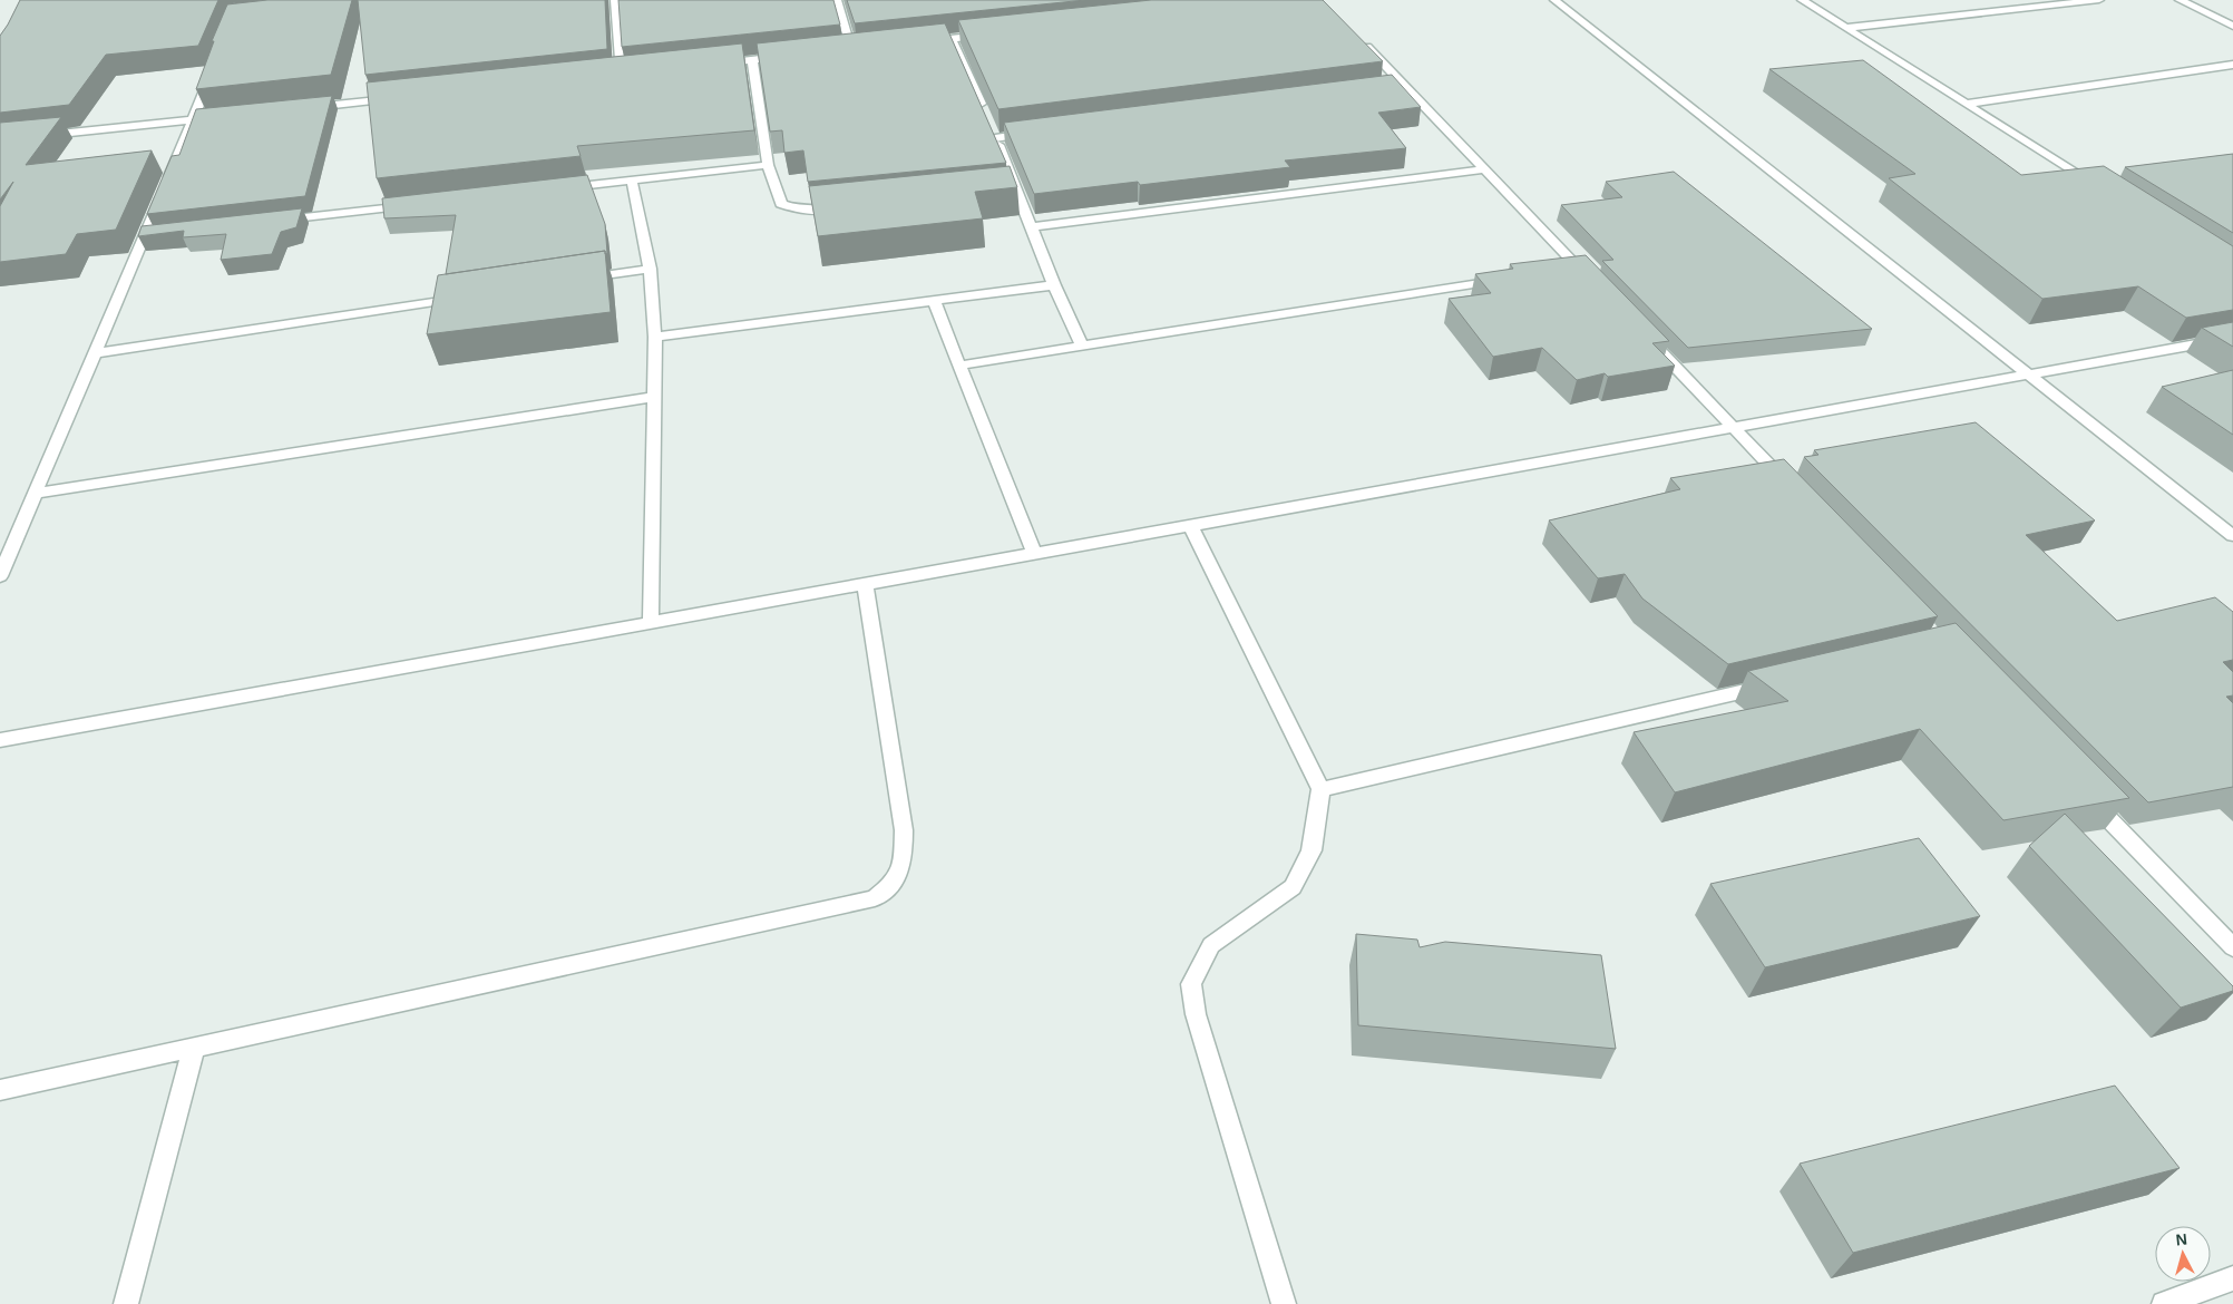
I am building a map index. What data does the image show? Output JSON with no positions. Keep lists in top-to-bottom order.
{
  "north": "top"
}
